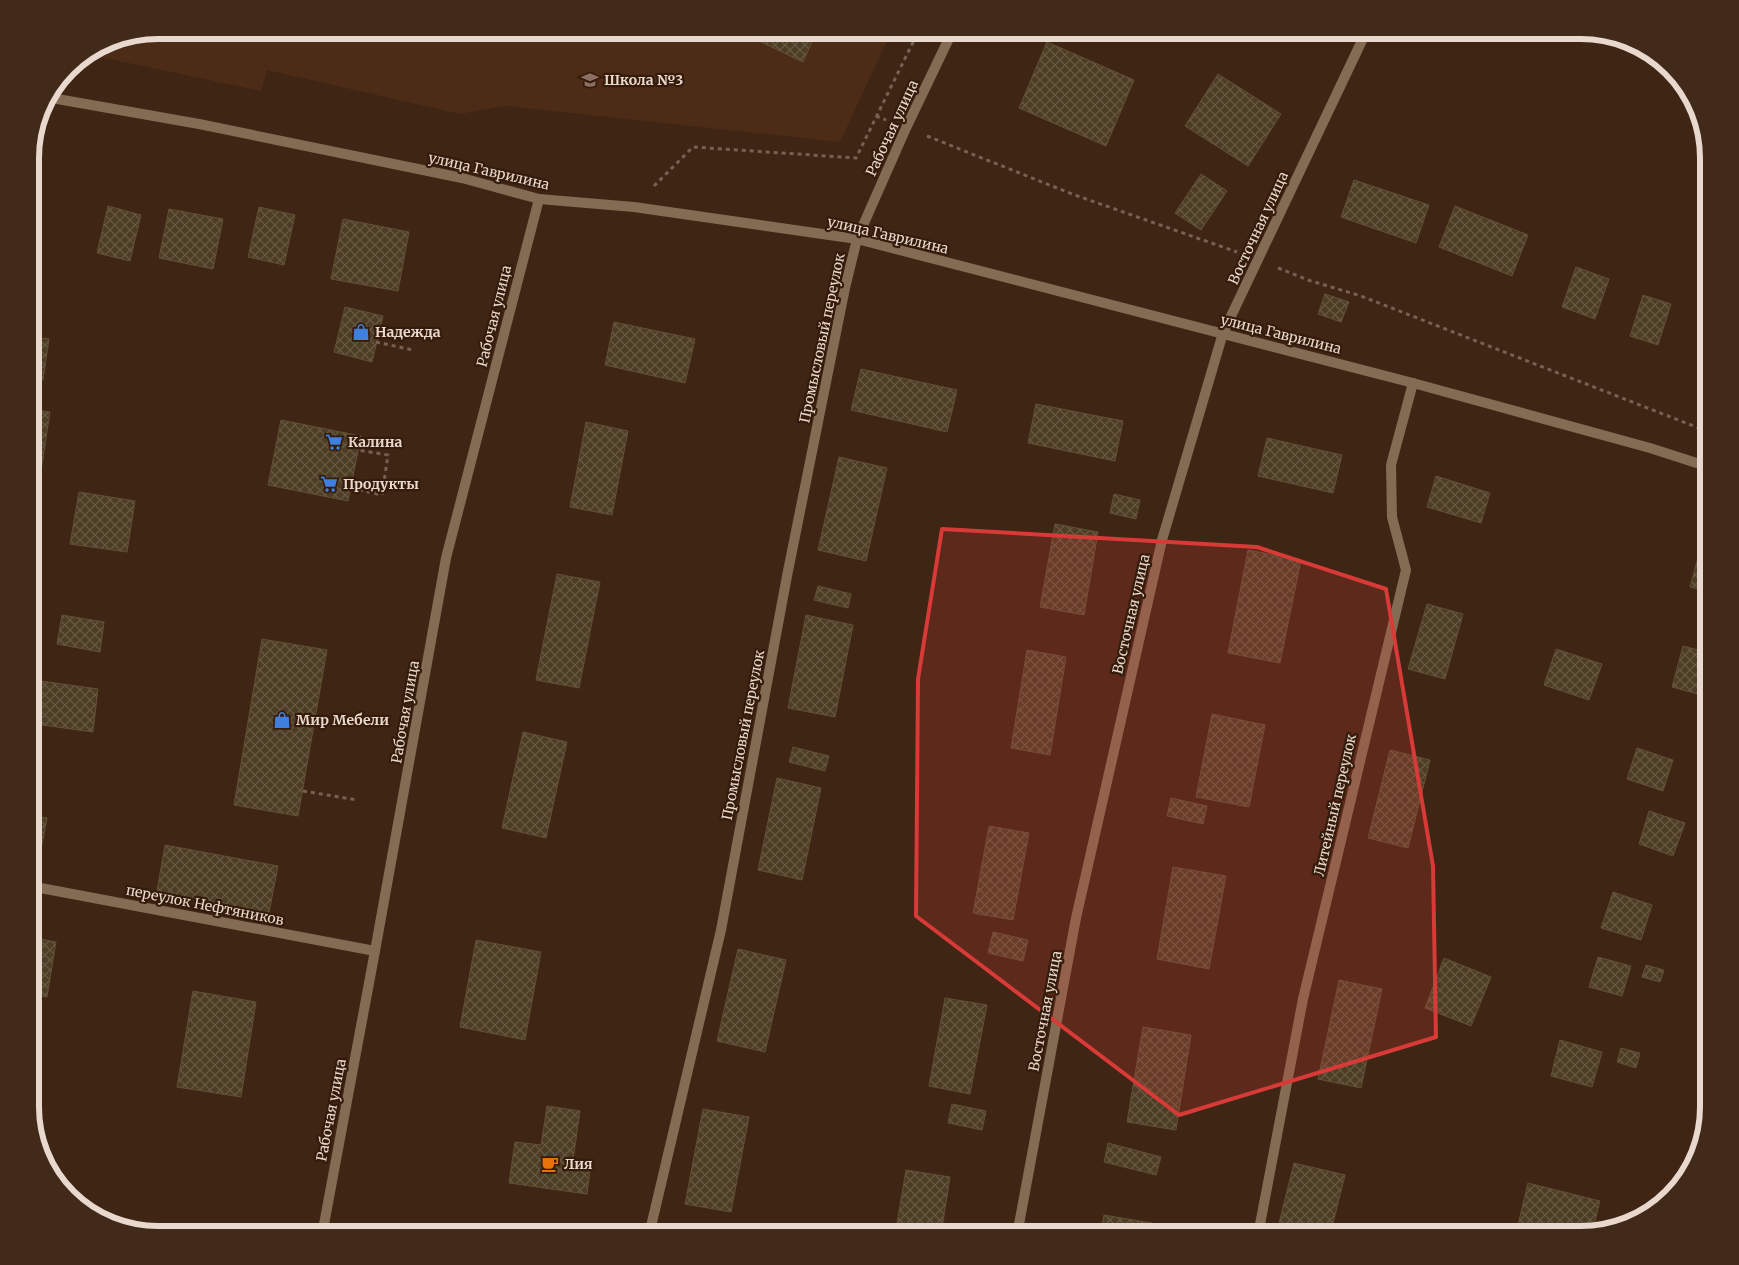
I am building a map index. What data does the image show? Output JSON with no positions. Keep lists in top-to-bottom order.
{
  "streets": {
    "street": [
      "Рабочая улица",
      "улица Гаврилина",
      "Восточная улица",
      "Промысловый переулок",
      "Литейный переулок",
      "переулок Нефтяников"
    ]
  },
  "crossings": [
    ["Рабочая улица", "улица Гаврилина"],
    ["Рабочая улица", "Промысловый переулок"],
    ["Рабочая улица", "переулок Нефтяников"],
    ["улица Гаврилина", "Восточная улица"],
    ["улица Гаврилина", "Промысловый переулок"],
    ["улица Гаврилина", "Литейный переулок"]
  ],
  "places": {
    "school or university": ["Школа №3"],
    "shop": ["Надежда", "Мир Мебели"],
    "supermarket": ["Калина", "Продукты"],
    "cafe": ["Лия"]
  }
}
